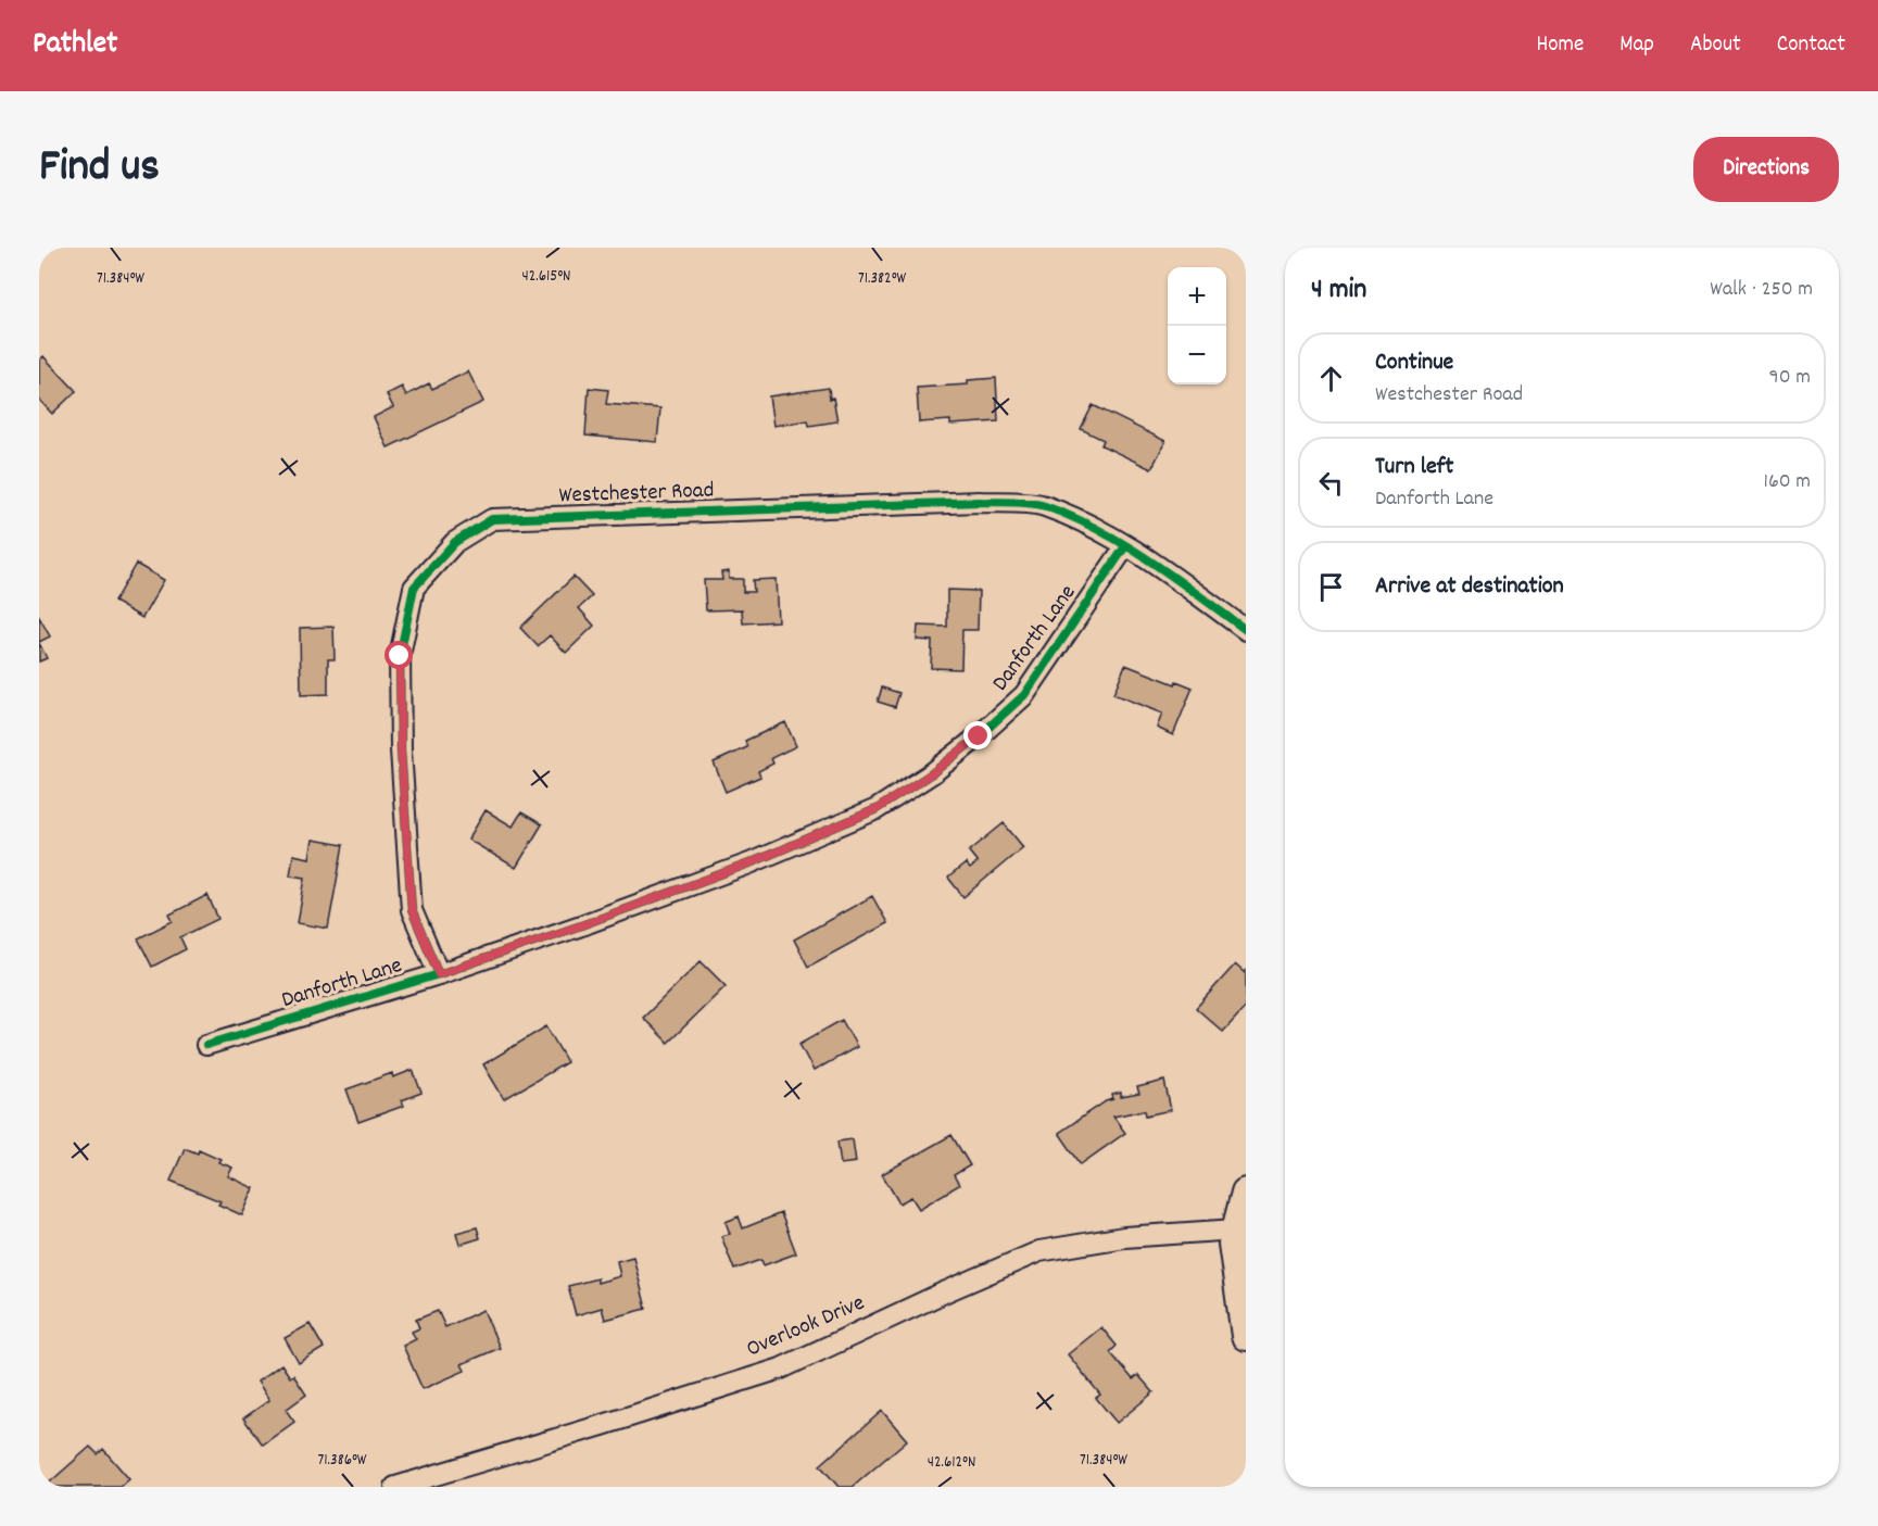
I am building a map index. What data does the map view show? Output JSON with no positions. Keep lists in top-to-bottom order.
{
  "streets": {
    "street": ["Westchester Road", "Danforth Lane", "Overlook Drive"]
  },
  "crossings": [
    ["Westchester Road", "Danforth Lane"]
  ],
  "page": {
    "header": "Pathlet",
    "nav": [
      "Home",
      "Map",
      "About",
      "Contact"
    ],
    "title": "Find us",
    "buttons": "Directions",
    "heading": ["4 min", "Walk · 250 m"],
    "map_buttons": ["+", "−"],
    "list": [
      ["Continue", "Westchester Road", "90 m"],
      ["Turn left", "Danforth Lane", "160 m"],
      "Arrive at destination"
    ]
  },
  "coordinates": [
    "42.615°N",
    "71.384°W",
    "71.382°W",
    "71.386°W",
    "42.612°N"
  ]
}
